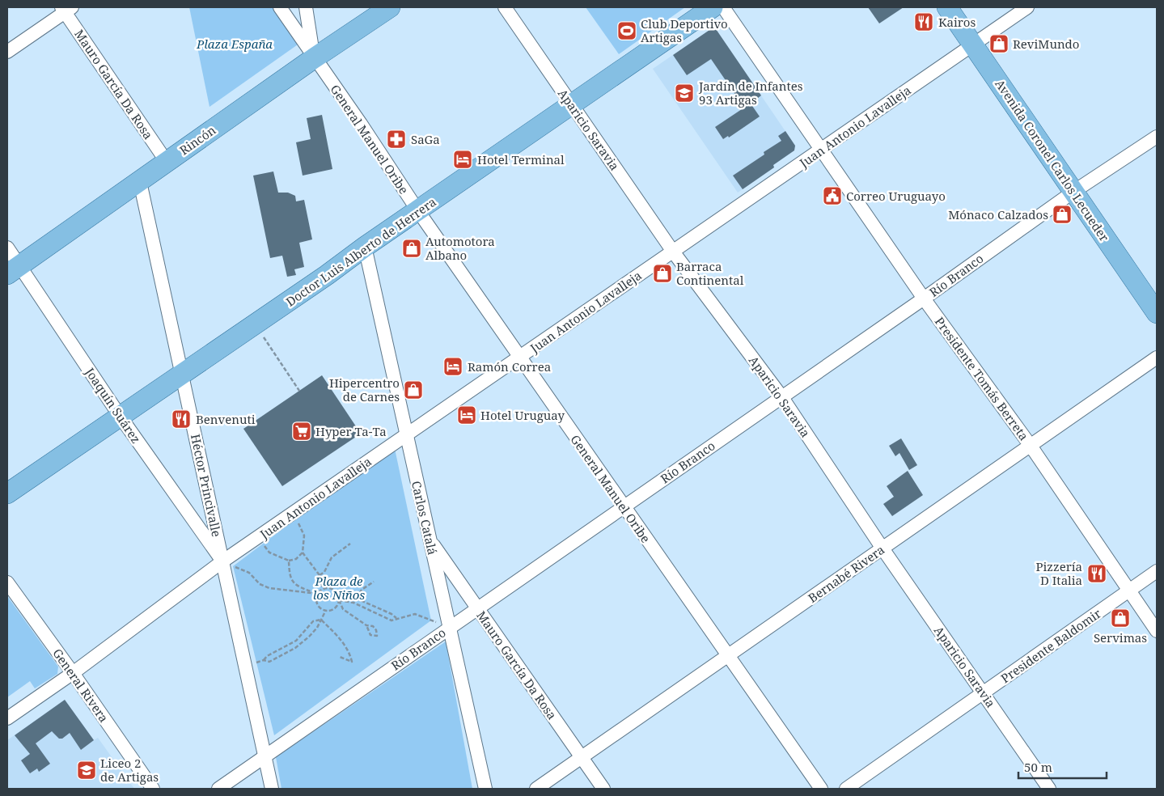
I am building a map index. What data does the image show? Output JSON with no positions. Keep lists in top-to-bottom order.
{
  "streets": {
    "main road": ["Rincón", "Avenida Coronel Carlos Lecueder", "Doctor Luis Alberto de Herrera"],
    "street": [
      "Mauro García Da Rosa",
      "Juan Antonio Lavalleja",
      "Aparicio Saravia",
      "General Manuel Oribe",
      "Río Branco",
      "Presidente Tomás Berreta",
      "Joaquín Suárez",
      "Héctor Princivalle",
      "Carlos Catalá",
      "Bernabé Rivera",
      "Presidente Baldomir",
      "General Rivera"
    ]
  },
  "crossings": [
    ["Mauro García Da Rosa", "Rincón"],
    ["Mauro García Da Rosa", "Río Branco"],
    ["Mauro García Da Rosa", "Carlos Catalá"],
    ["Mauro García Da Rosa", "Bernabé Rivera"],
    ["Juan Antonio Lavalleja", "Aparicio Saravia"],
    ["Juan Antonio Lavalleja", "General Manuel Oribe"],
    ["Juan Antonio Lavalleja", "Avenida Coronel Carlos Lecueder"],
    ["Juan Antonio Lavalleja", "Presidente Tomás Berreta"],
    ["Juan Antonio Lavalleja", "Joaquín Suárez"],
    ["Juan Antonio Lavalleja", "Héctor Princivalle"],
    ["Juan Antonio Lavalleja", "Carlos Catalá"],
    ["Juan Antonio Lavalleja", "General Rivera"],
    ["Aparicio Saravia", "Doctor Luis Alberto de Herrera"],
    ["Aparicio Saravia", "Río Branco"],
    ["Aparicio Saravia", "Bernabé Rivera"],
    ["Aparicio Saravia", "Presidente Baldomir"],
    ["General Manuel Oribe", "Rincón"],
    ["General Manuel Oribe", "Doctor Luis Alberto de Herrera"],
    ["General Manuel Oribe", "Río Branco"],
    ["General Manuel Oribe", "Bernabé Rivera"],
    ["Rincón", "Joaquín Suárez"],
    ["Rincón", "Héctor Princivalle"],
    ["Avenida Coronel Carlos Lecueder", "Río Branco"],
    ["Doctor Luis Alberto de Herrera", "Joaquín Suárez"],
    ["Doctor Luis Alberto de Herrera", "Héctor Princivalle"],
    ["Doctor Luis Alberto de Herrera", "Carlos Catalá"],
    ["Río Branco", "Presidente Tomás Berreta"],
    ["Río Branco", "Héctor Princivalle"],
    ["Río Branco", "Carlos Catalá"],
    ["Presidente Tomás Berreta", "Bernabé Rivera"],
    ["Presidente Tomás Berreta", "Presidente Baldomir"],
    ["Joaquín Suárez", "Héctor Princivalle"]
  ],
  "parks": ["Plaza España", "Plaza de los Niños"],
  "places": {
    "restaurant": ["Kairos", "Benvenuti", "Pizzería D Italia"],
    "sports": ["Club Deportivo Artigas"],
    "shop": [
      "ReviMundo",
      "Mónaco Calzados",
      "Automotora Albano",
      "Barraca Continental",
      "Hipercentro de Carnes",
      "Servimas"
    ],
    "school or university": ["Jardín de Infantes 93 Artigas", "Liceo 2 de Artigas"],
    "pharmacy": ["SaGa"],
    "hotel": ["Hotel Terminal", "Ramón Correa", "Hotel Uruguay"],
    "public building": ["Correo Uruguayo"],
    "supermarket": ["Hyper Ta-Ta"]
  },
  "scale_bar": "50 m"
}
